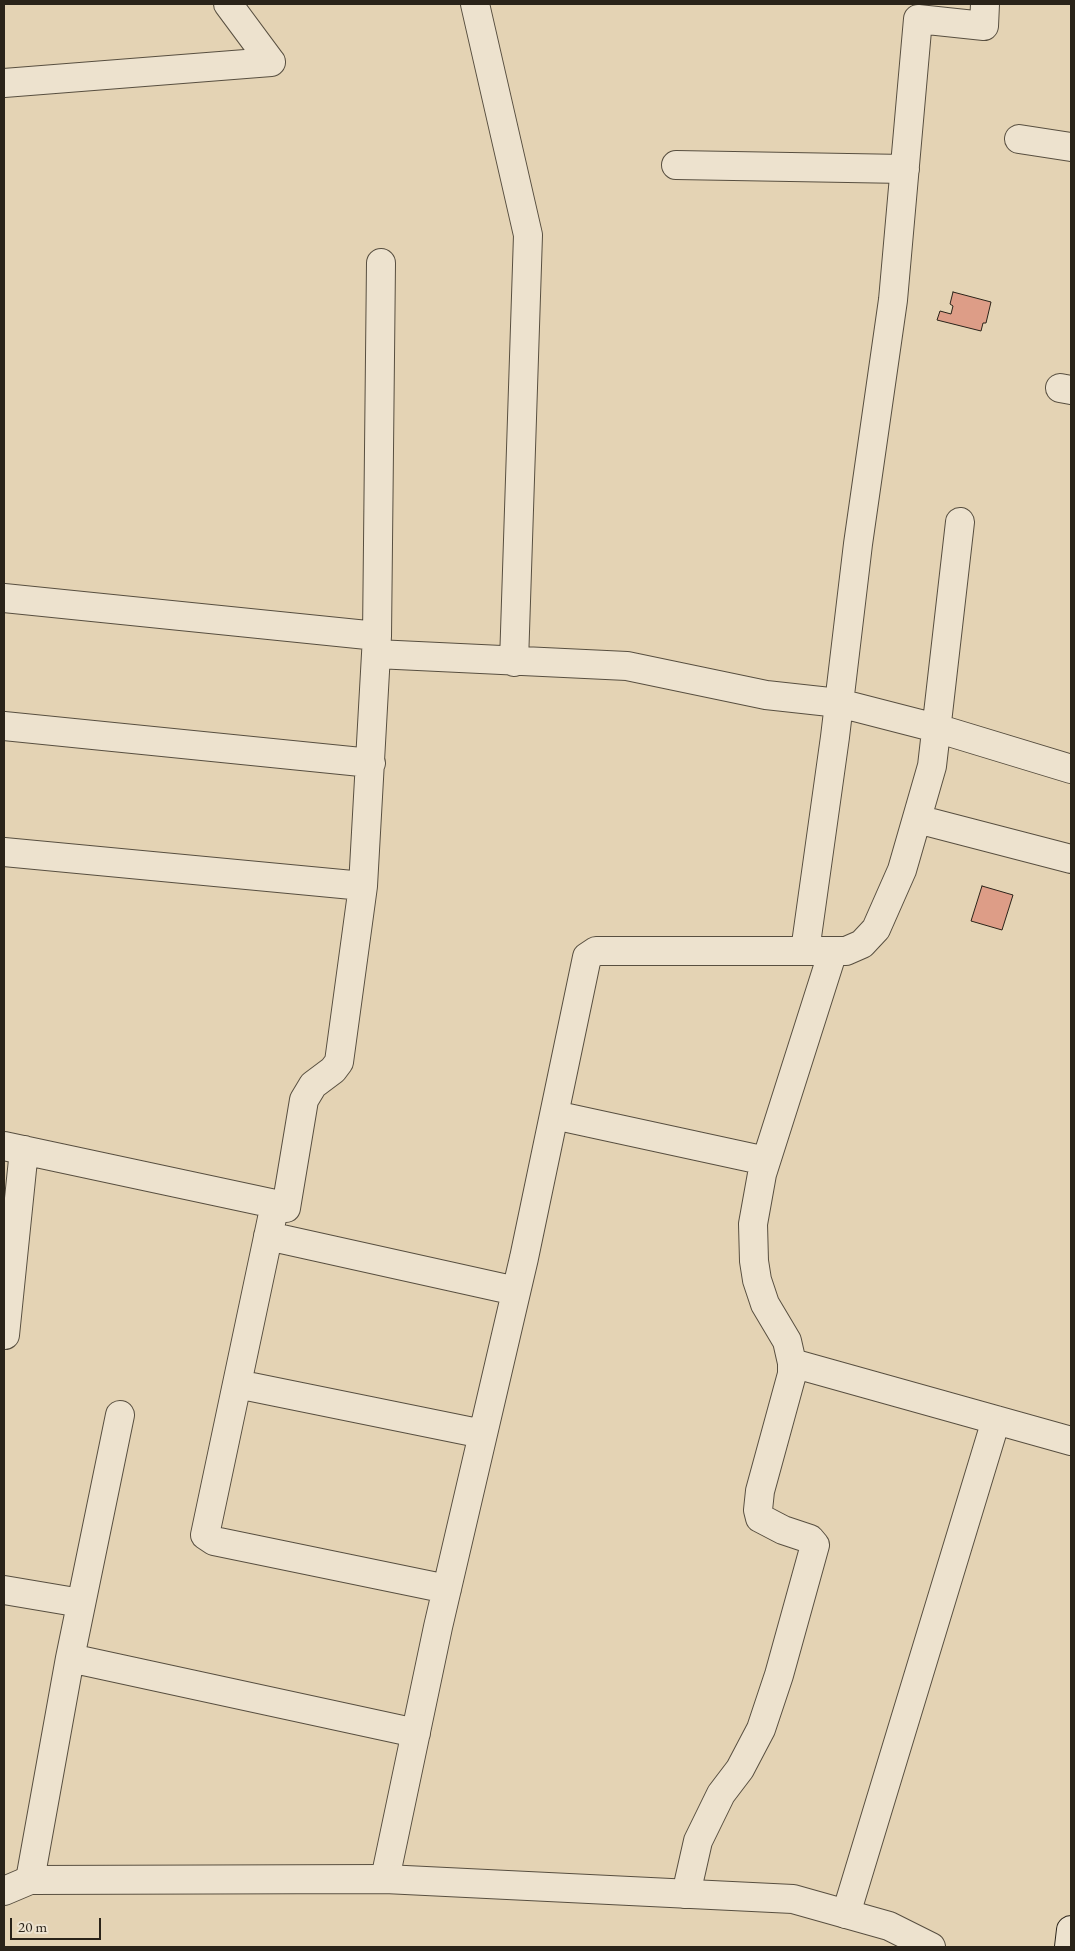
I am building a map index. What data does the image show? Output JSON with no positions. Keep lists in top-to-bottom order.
{
  "scale_bar": "20 m"
}
